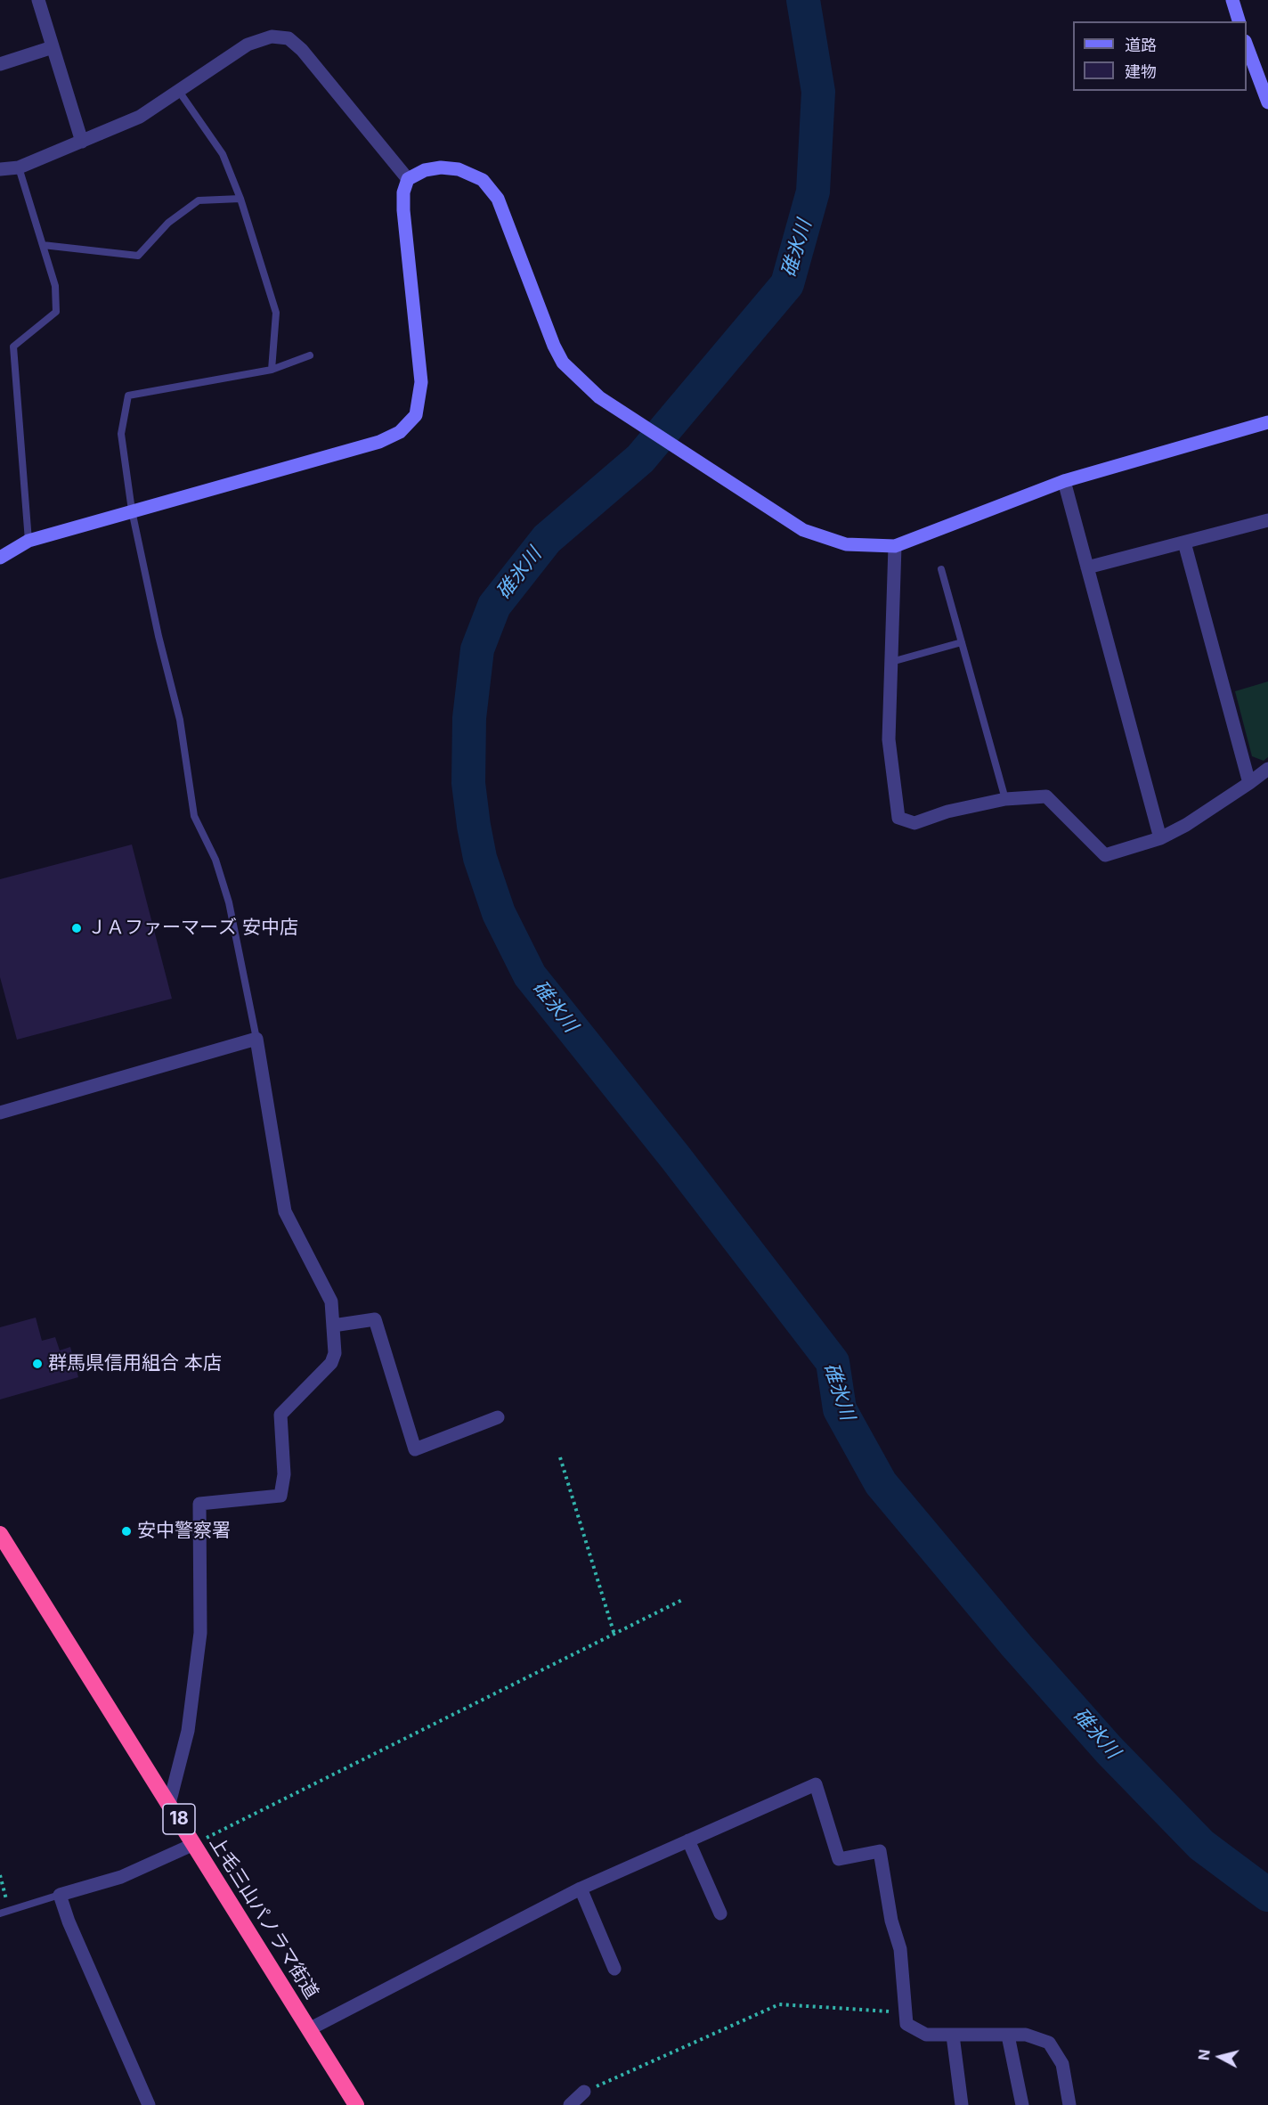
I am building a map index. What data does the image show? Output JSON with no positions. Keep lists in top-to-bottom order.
{
  "streets": {
    "highway": ["18", "上毛三山パノラマ街道"]
  },
  "water": ["碓氷川"],
  "places": ["ＪＡファーマーズ 安中店", "群馬県信用組合 本店", "安中警察署"],
  "legend": ["道路", "建物"],
  "north": "left"
}
